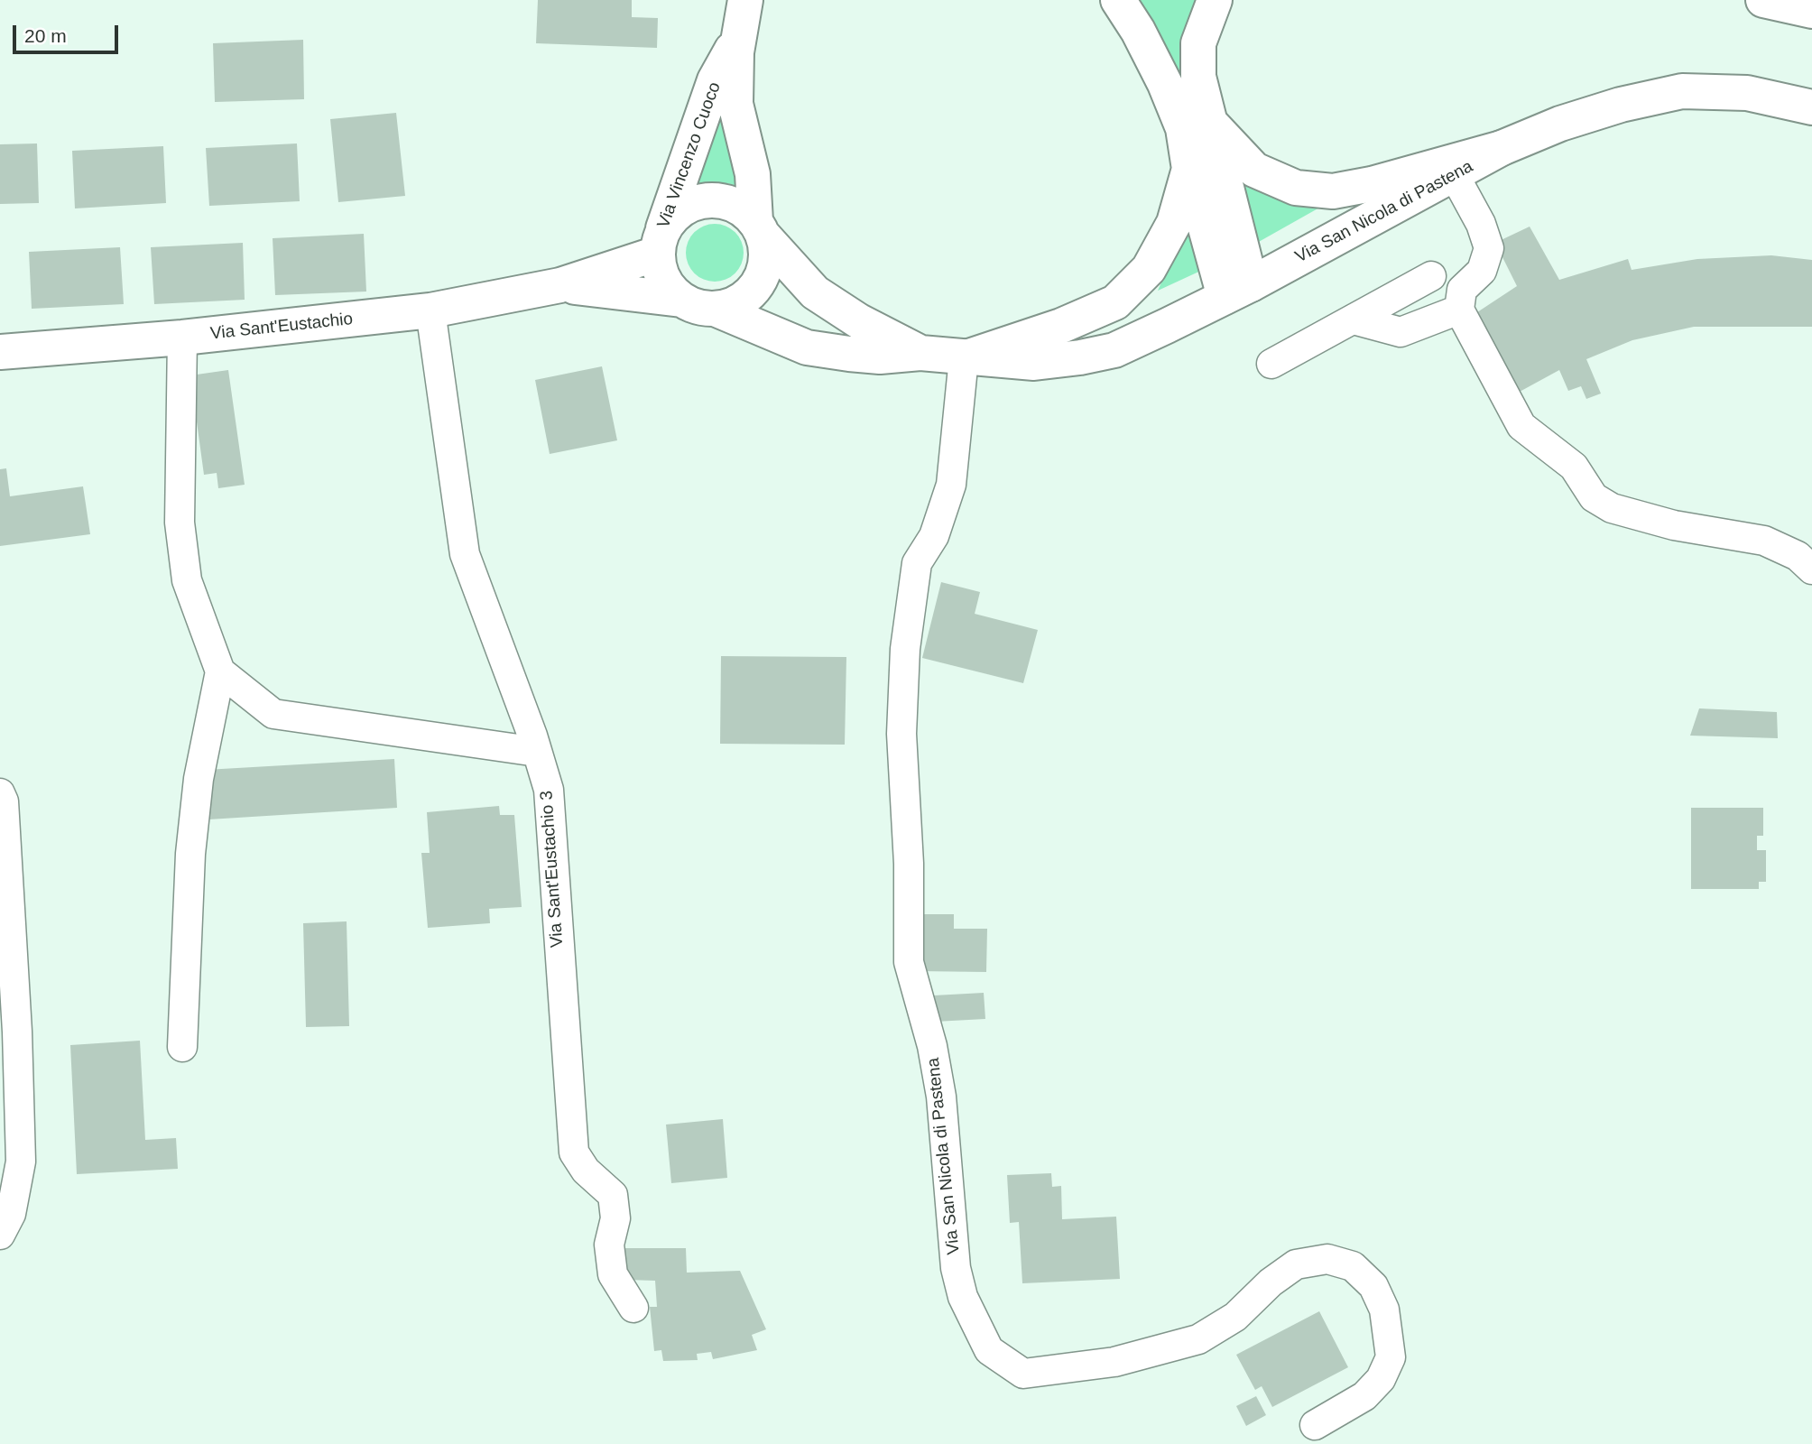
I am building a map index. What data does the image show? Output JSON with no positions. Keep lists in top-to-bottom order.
{
  "streets": {
    "main road": ["Via Vincenzo Cuoco", "Via San Nicola di Pastena", "Via Sant'Eustachio"],
    "street": ["Via Sant'Eustachio 3"]
  },
  "crossings": [
    ["Via Vincenzo Cuoco", "Via San Nicola di Pastena"],
    ["Via Vincenzo Cuoco", "Via Sant'Eustachio"],
    ["Via San Nicola di Pastena", "Via Sant'Eustachio"],
    ["Via Sant'Eustachio", "Via Sant'Eustachio 3"]
  ],
  "scale_bar": "20 m"
}
